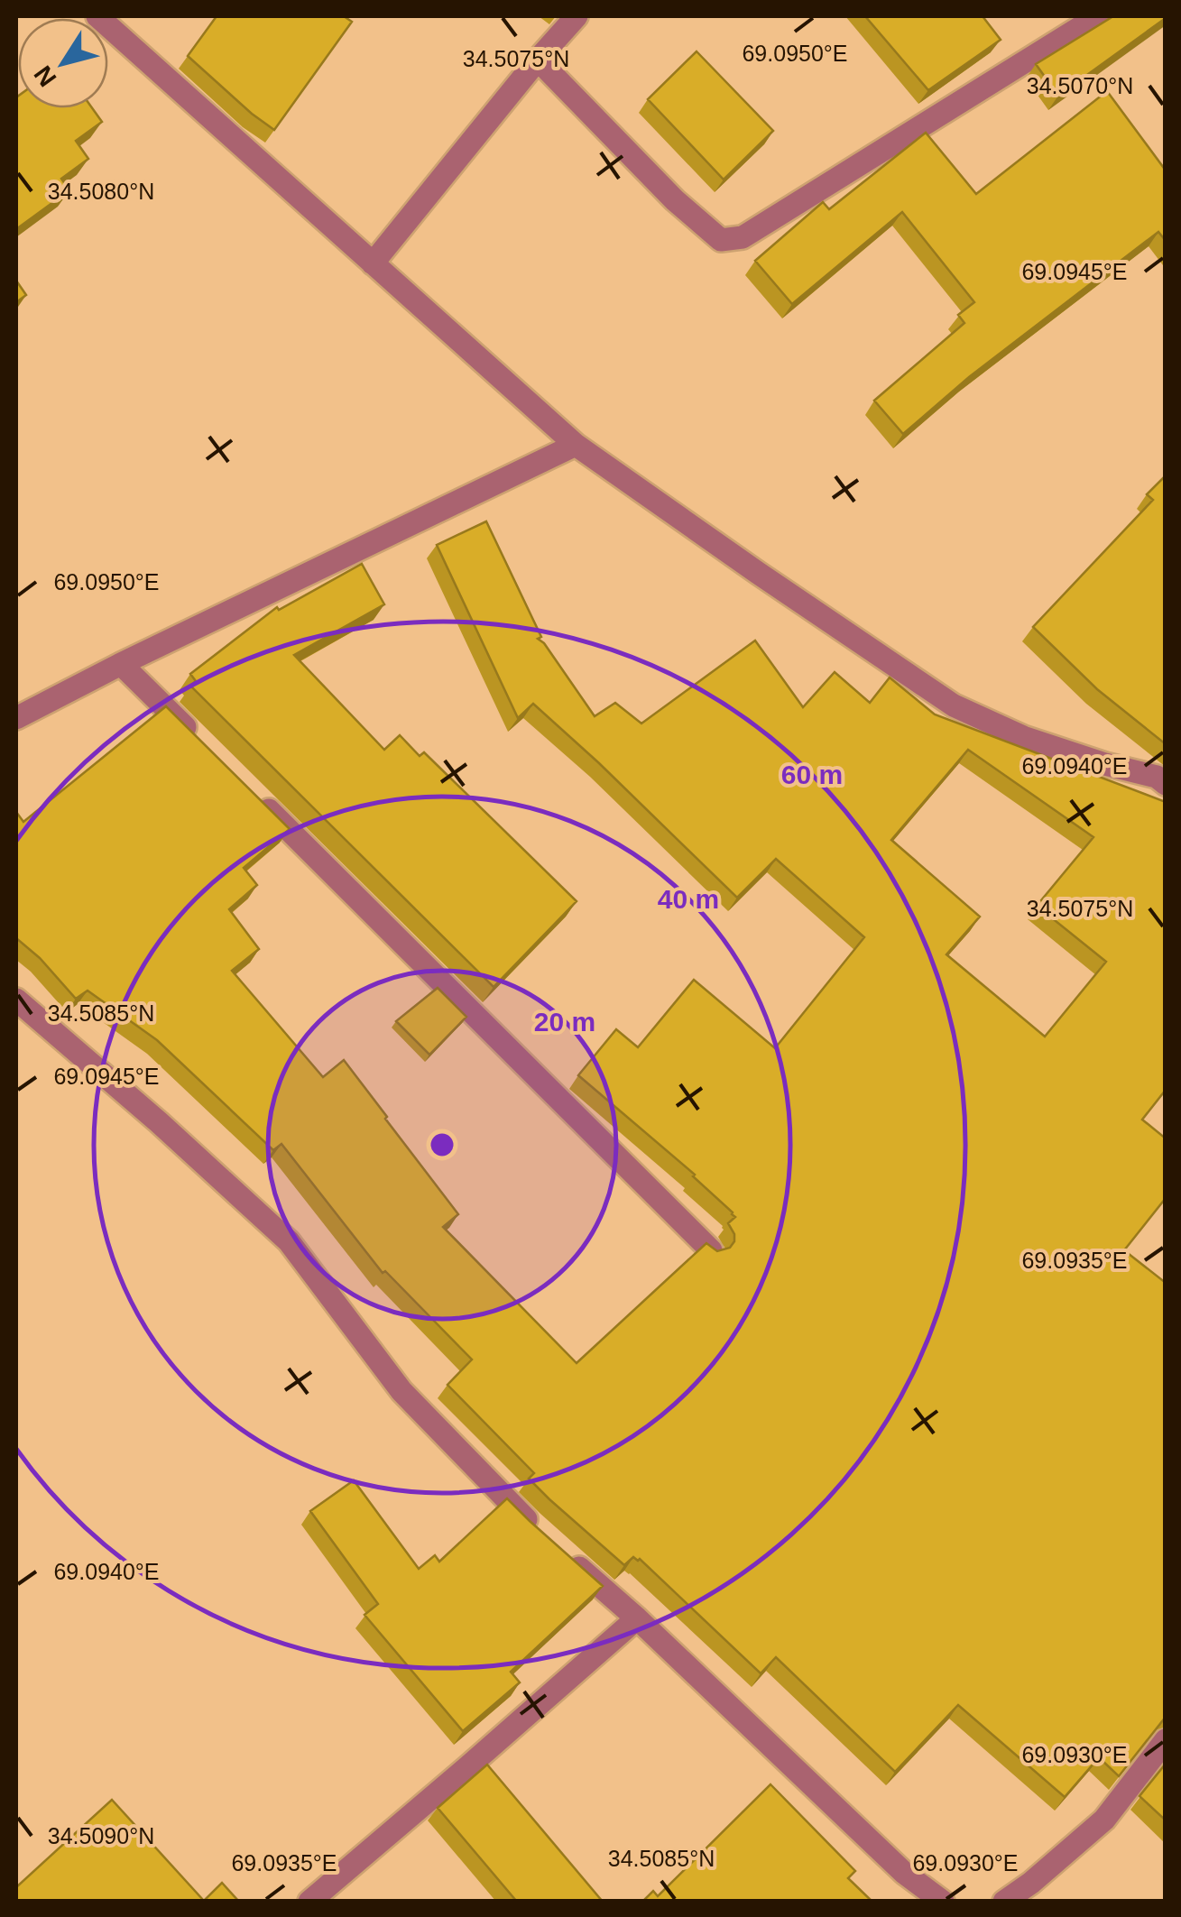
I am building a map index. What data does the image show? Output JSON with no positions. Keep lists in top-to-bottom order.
{
  "north": "bottom left",
  "coordinates": [
    "69.0950°E",
    "34.5075°N",
    "34.5070°N",
    "34.5080°N",
    "69.0945°E",
    "69.0940°E",
    "34.5085°N",
    "69.0935°E",
    "69.0930°E",
    "34.5090°N"
  ],
  "rings": ["60 m", "40 m", "20 m"]
}
